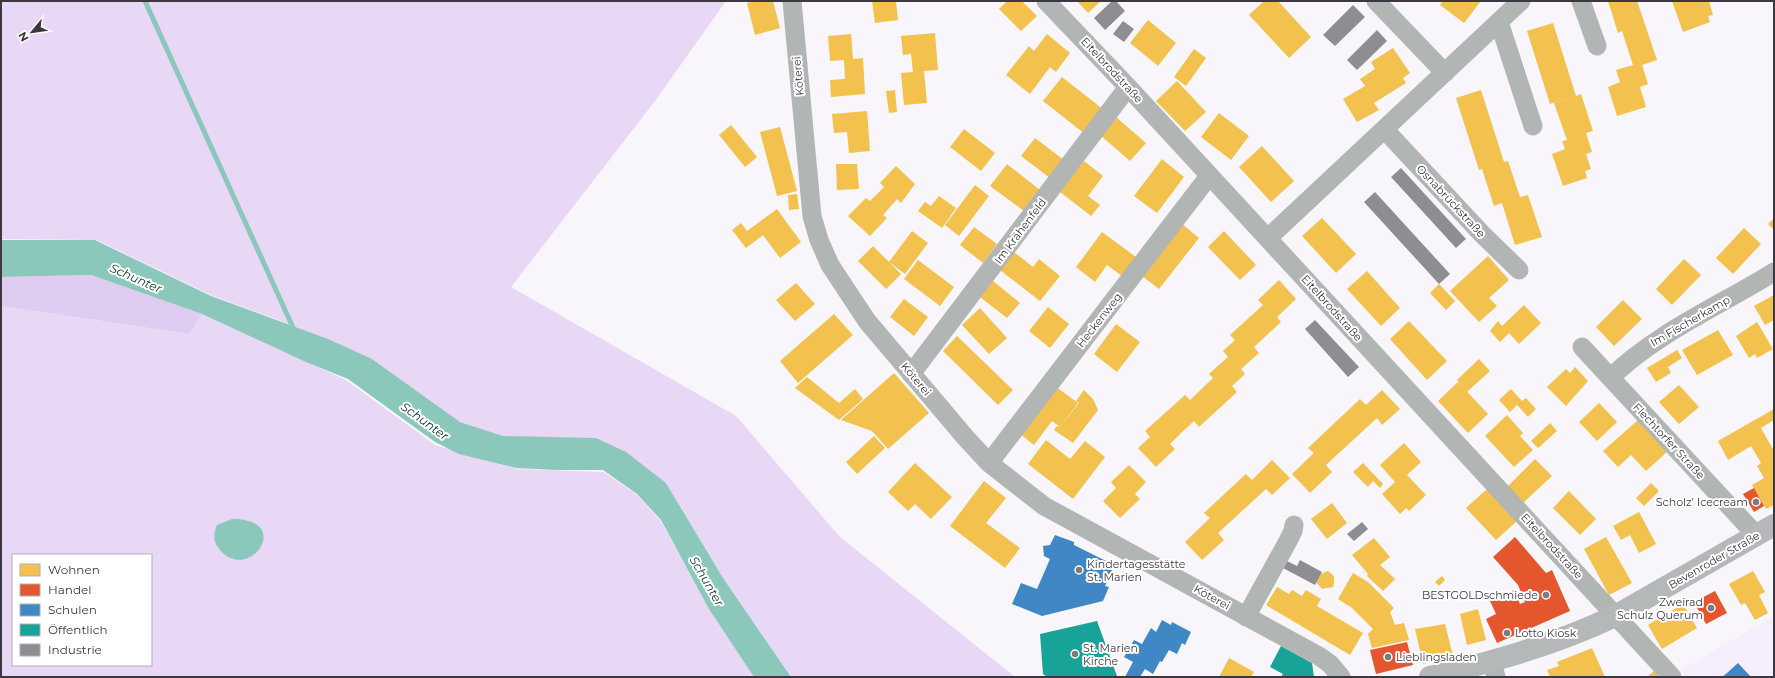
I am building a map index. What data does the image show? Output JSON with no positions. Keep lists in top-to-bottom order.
{
  "streets": {
    "main road": ["Bevenroder Straße"],
    "street": [
      "Eitelbrodstraße",
      "Köterei",
      "Osnabrückstraße",
      "Im Krähenfeld",
      "Heckenweg",
      "Im Fischerkamp",
      "Flechtorfer Straße"
    ]
  },
  "crossings": [
    ["Eitelbrodstraße", "Im Krähenfeld"],
    ["Eitelbrodstraße", "Heckenweg"],
    ["Eitelbrodstraße", "Bevenroder Straße"],
    ["Köterei", "Im Krähenfeld"],
    ["Köterei", "Heckenweg"],
    ["Im Fischerkamp", "Flechtorfer Straße"],
    ["Flechtorfer Straße", "Bevenroder Straße"]
  ],
  "water": ["Schunter"],
  "places": [
    "Scholz’ Icecream",
    "Kindertagesstätte St. Marien",
    "BESTGOLDschmiede",
    "Zweirad Schulz Querum",
    "Lotto Kiosk",
    "St. Marien Kirche",
    "Lieblingsladen"
  ],
  "legend": [
    "Wohnen",
    "Handel",
    "Schulen",
    "Öffentlich",
    "Industrie"
  ],
  "north": "bottom left"
}
